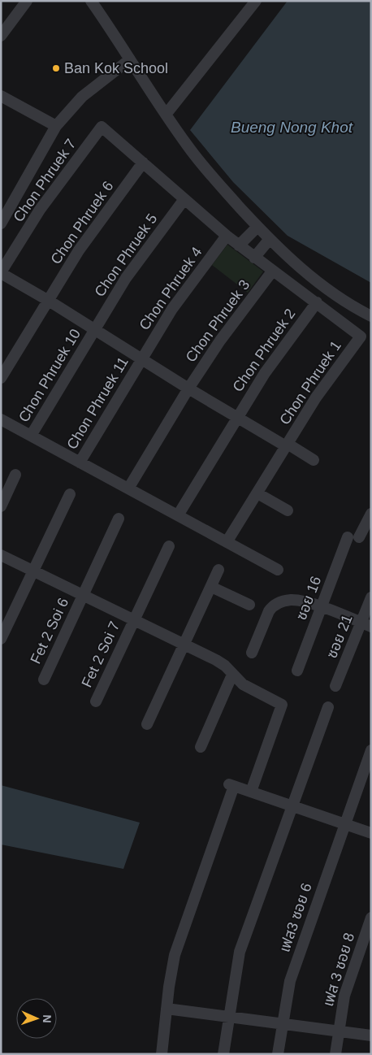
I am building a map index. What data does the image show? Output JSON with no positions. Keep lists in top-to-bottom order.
{
  "streets": {
    "street": [
      "Chon Phruek 7",
      "Chon Phruek 6",
      "Chon Phruek 5",
      "Chon Phruek 4",
      "Chon Phruek 3",
      "Chon Phruek 2",
      "Chon Phruek 10",
      "Chon Phruek 1",
      "Chon Phruek 11",
      "ซอย 16",
      "Fet 2 Soi 6",
      "ซอย 21",
      "Fet 2 Soi 7",
      "เฟส3 ซอย 6",
      "เฟส 3 ซอย 8"
    ]
  },
  "crossings": [
    ["Chon Phruek 7", "Chon Phruek 6"],
    ["Chon Phruek 5", "Chon Phruek 10"],
    ["Chon Phruek 4", "Chon Phruek 11"],
    ["Chon Phruek 2", "Chon Phruek 1"]
  ],
  "water": ["Bueng Nong Khot"],
  "places": ["Ban Kok School"],
  "north": "right"
}
